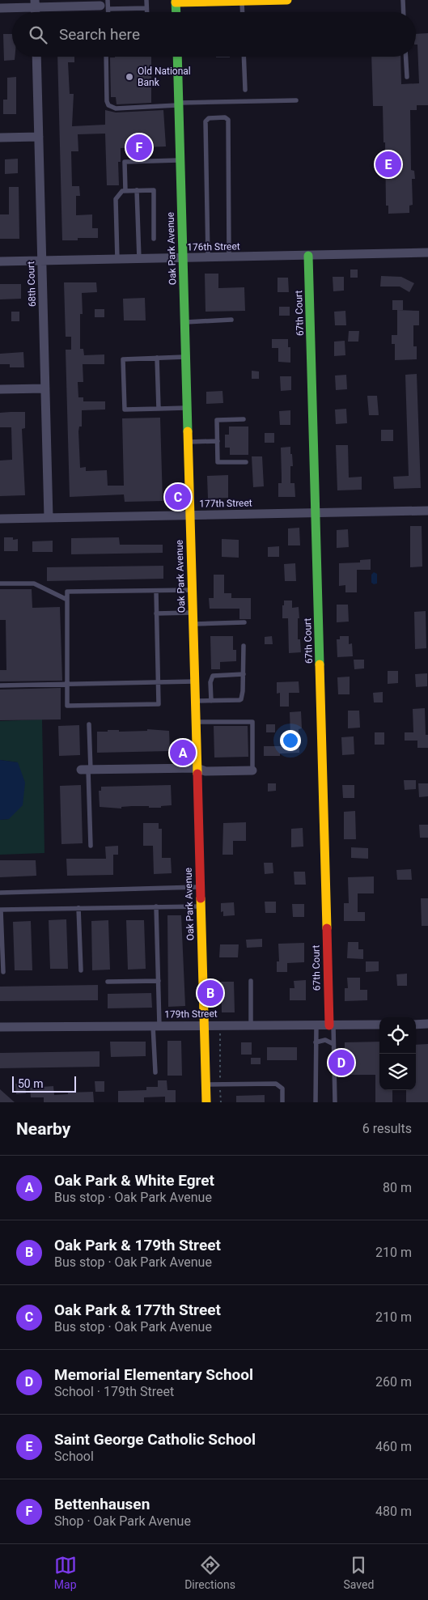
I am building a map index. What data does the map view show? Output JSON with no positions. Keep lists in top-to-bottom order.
{
  "streets": {
    "street": [
      "176th Street",
      "Oak Park Avenue",
      "68th Court",
      "67th Court",
      "177th Street",
      "179th Street"
    ]
  },
  "crossings": [
    ["176th Street", "Oak Park Avenue"],
    ["176th Street", "68th Court"],
    ["176th Street", "67th Court"],
    ["Oak Park Avenue", "177th Street"],
    ["Oak Park Avenue", "179th Street"],
    ["68th Court", "177th Street"],
    ["67th Court", "177th Street"],
    ["67th Court", "179th Street"]
  ],
  "places": ["Old National Bank"],
  "scale_bar": "50 m",
  "page": {
    "search": "Search here",
    "pins": [
      "F",
      "E",
      "C",
      "A",
      "B",
      "D"
    ],
    "scale": "50 m",
    "heading": ["Nearby", "6 results"],
    "list": [
      {
        "mark": "A",
        "name": "Oak Park & White Egret",
        "note": "Bus stop · Oak Park Avenue",
        "value": "80 m"
      },
      {
        "mark": "B",
        "name": "Oak Park & 179th Street",
        "note": "Bus stop · Oak Park Avenue",
        "value": "210 m"
      },
      {
        "mark": "C",
        "name": "Oak Park & 177th Street",
        "note": "Bus stop · Oak Park Avenue",
        "value": "210 m"
      },
      {
        "mark": "D",
        "name": "Memorial Elementary School",
        "note": "School · 179th Street",
        "value": "260 m"
      },
      {
        "mark": "E",
        "name": "Saint George Catholic School",
        "note": "School",
        "value": "460 m"
      },
      {
        "mark": "F",
        "name": "Bettenhausen",
        "note": "Shop · Oak Park Avenue",
        "value": "480 m"
      }
    ],
    "nav": ["Map", "Directions", "Saved"]
  }
}
